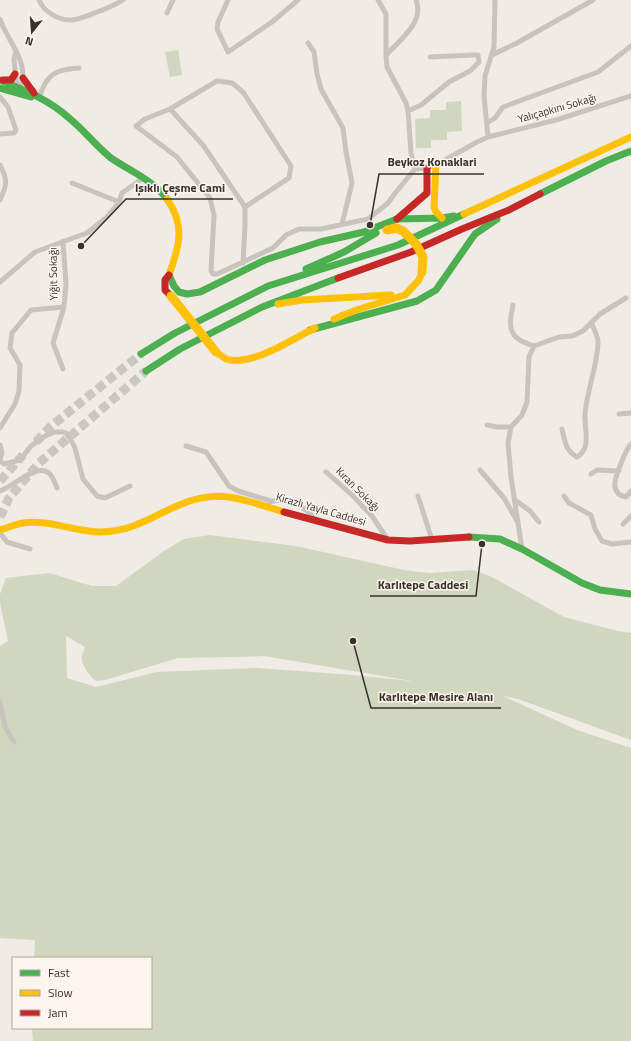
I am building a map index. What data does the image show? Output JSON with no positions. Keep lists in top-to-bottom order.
{
  "streets": {
    "main road": ["Kirazlı Yayla Caddesi"],
    "street": ["Yalıçapkını Sokağı", "Yiğit Sokağı", "Kıran Sokağı"]
  },
  "crossings": [
    ["Kıran Sokağı", "Kirazlı Yayla Caddesi"]
  ],
  "places": [
    "Beykoz Konaklari",
    "Işıklı Çeşme Cami",
    "Karlıtepe Caddesi",
    "Karlıtepe Mesire Alanı"
  ],
  "legend": ["Fast", "Slow", "Jam"],
  "north": "bottom"
}
